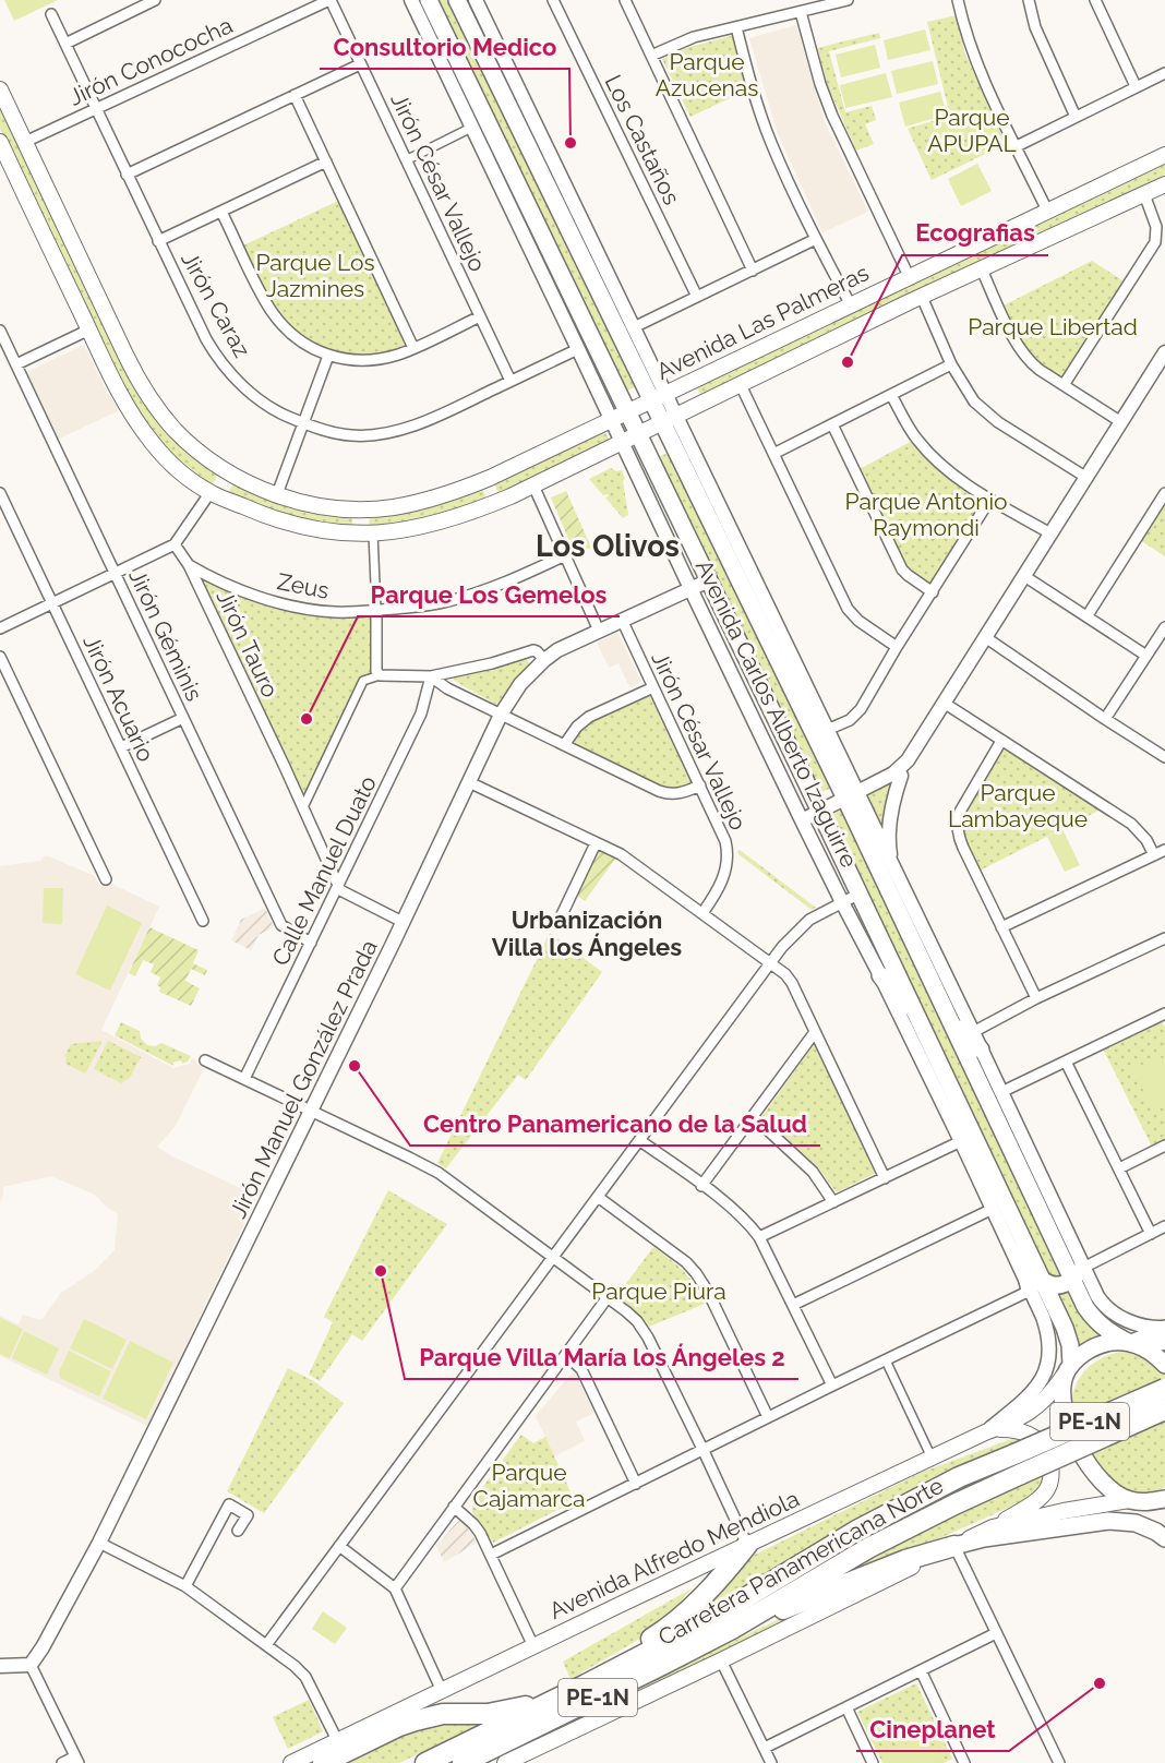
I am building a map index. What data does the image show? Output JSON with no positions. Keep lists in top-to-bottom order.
{
  "streets": {
    "highway": ["PE-1N", "Carretera Panamericana Norte"],
    "main road": ["Avenida Las Palmeras", "Avenida Carlos Alberto Izaguirre", "Avenida Alfredo Mendiola"],
    "street": [
      "Jirón Conococha",
      "Los Castaños",
      "Jirón César Vallejo",
      "Jirón Caraz",
      "Zeus",
      "Jirón Géminis",
      "Jirón Tauro",
      "Jirón Acuario",
      "Calle Manuel Duato",
      "Jirón Manuel González Prada"
    ]
  },
  "crossings": [
    ["Jirón Conococha", "Jirón César Vallejo"],
    ["Jirón Conococha", "Jirón Caraz"],
    ["Jirón Conococha", "Avenida Las Palmeras"],
    ["Jirón César Vallejo", "Jirón Caraz"],
    ["Jirón César Vallejo", "Jirón Manuel González Prada"],
    ["Jirón Caraz", "Avenida Carlos Alberto Izaguirre"],
    ["Avenida Las Palmeras", "Avenida Carlos Alberto Izaguirre"],
    ["Zeus", "Jirón Tauro"],
    ["Jirón Géminis", "Calle Manuel Duato"],
    ["Jirón Tauro", "Calle Manuel Duato"],
    ["Avenida Carlos Alberto Izaguirre", "Jirón Manuel González Prada"]
  ],
  "districts": ["Los Olivos", "Urbanización Villa los Ángeles"],
  "parks": [
    "Parque Azucenas",
    "Parque APUPAL",
    "Parque Los Jazmines",
    "Parque Libertad",
    "Parque Antonio Raymondi",
    "Parque Lambayeque",
    "Parque Piura",
    "Parque Cajamarca"
  ],
  "places": [
    "Consultorio Medico",
    "Ecografias",
    "Parque Los Gemelos",
    "Centro Panamericano de la Salud",
    "Parque Villa María los Ángeles 2",
    "Cineplanet"
  ]
}
